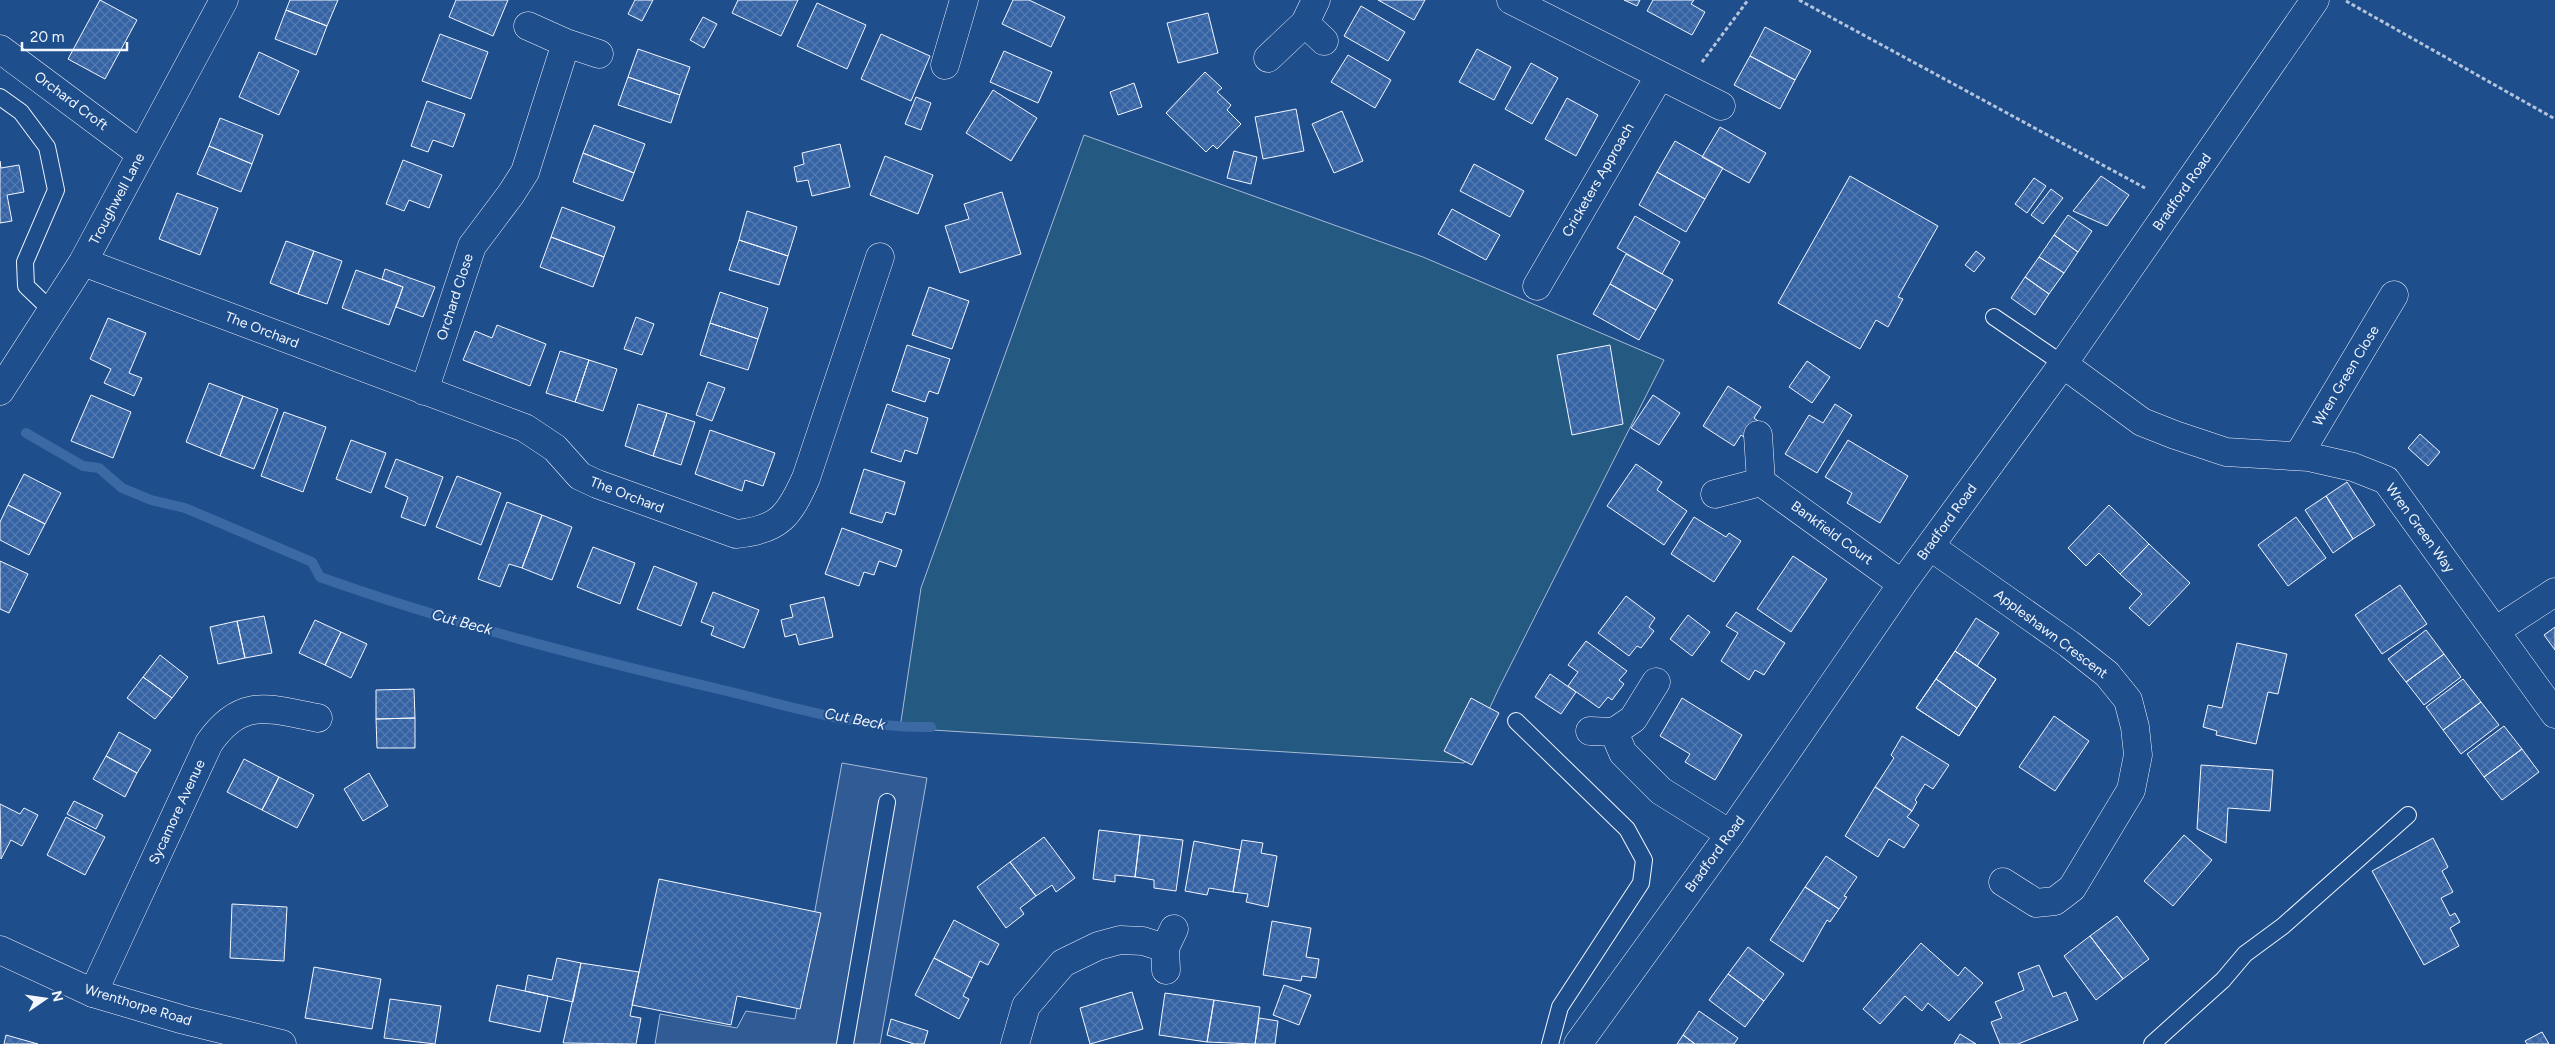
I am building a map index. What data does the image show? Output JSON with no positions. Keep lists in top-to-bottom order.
{
  "streets": {
    "street": [
      "Orchard Croft",
      "Cricketers Approach",
      "Bradford Road",
      "Troughwell Lane",
      "Orchard Close",
      "The Orchard",
      "Wren Green Close",
      "Wren Green Way",
      "Bankfield Court",
      "Appleshawn Crescent",
      "Sycamore Avenue",
      "Wrenthorpe Road"
    ]
  },
  "crossings": [
    ["Orchard Croft", "Troughwell Lane"],
    ["Bradford Road", "Wren Green Way"],
    ["Bradford Road", "Bankfield Court"],
    ["Bradford Road", "Appleshawn Crescent"],
    ["Troughwell Lane", "The Orchard"],
    ["Orchard Close", "The Orchard"],
    ["Wren Green Close", "Wren Green Way"],
    ["Sycamore Avenue", "Wrenthorpe Road"]
  ],
  "water": ["Cut Beck"],
  "scale_bar": "20 m",
  "north": "right"
}
